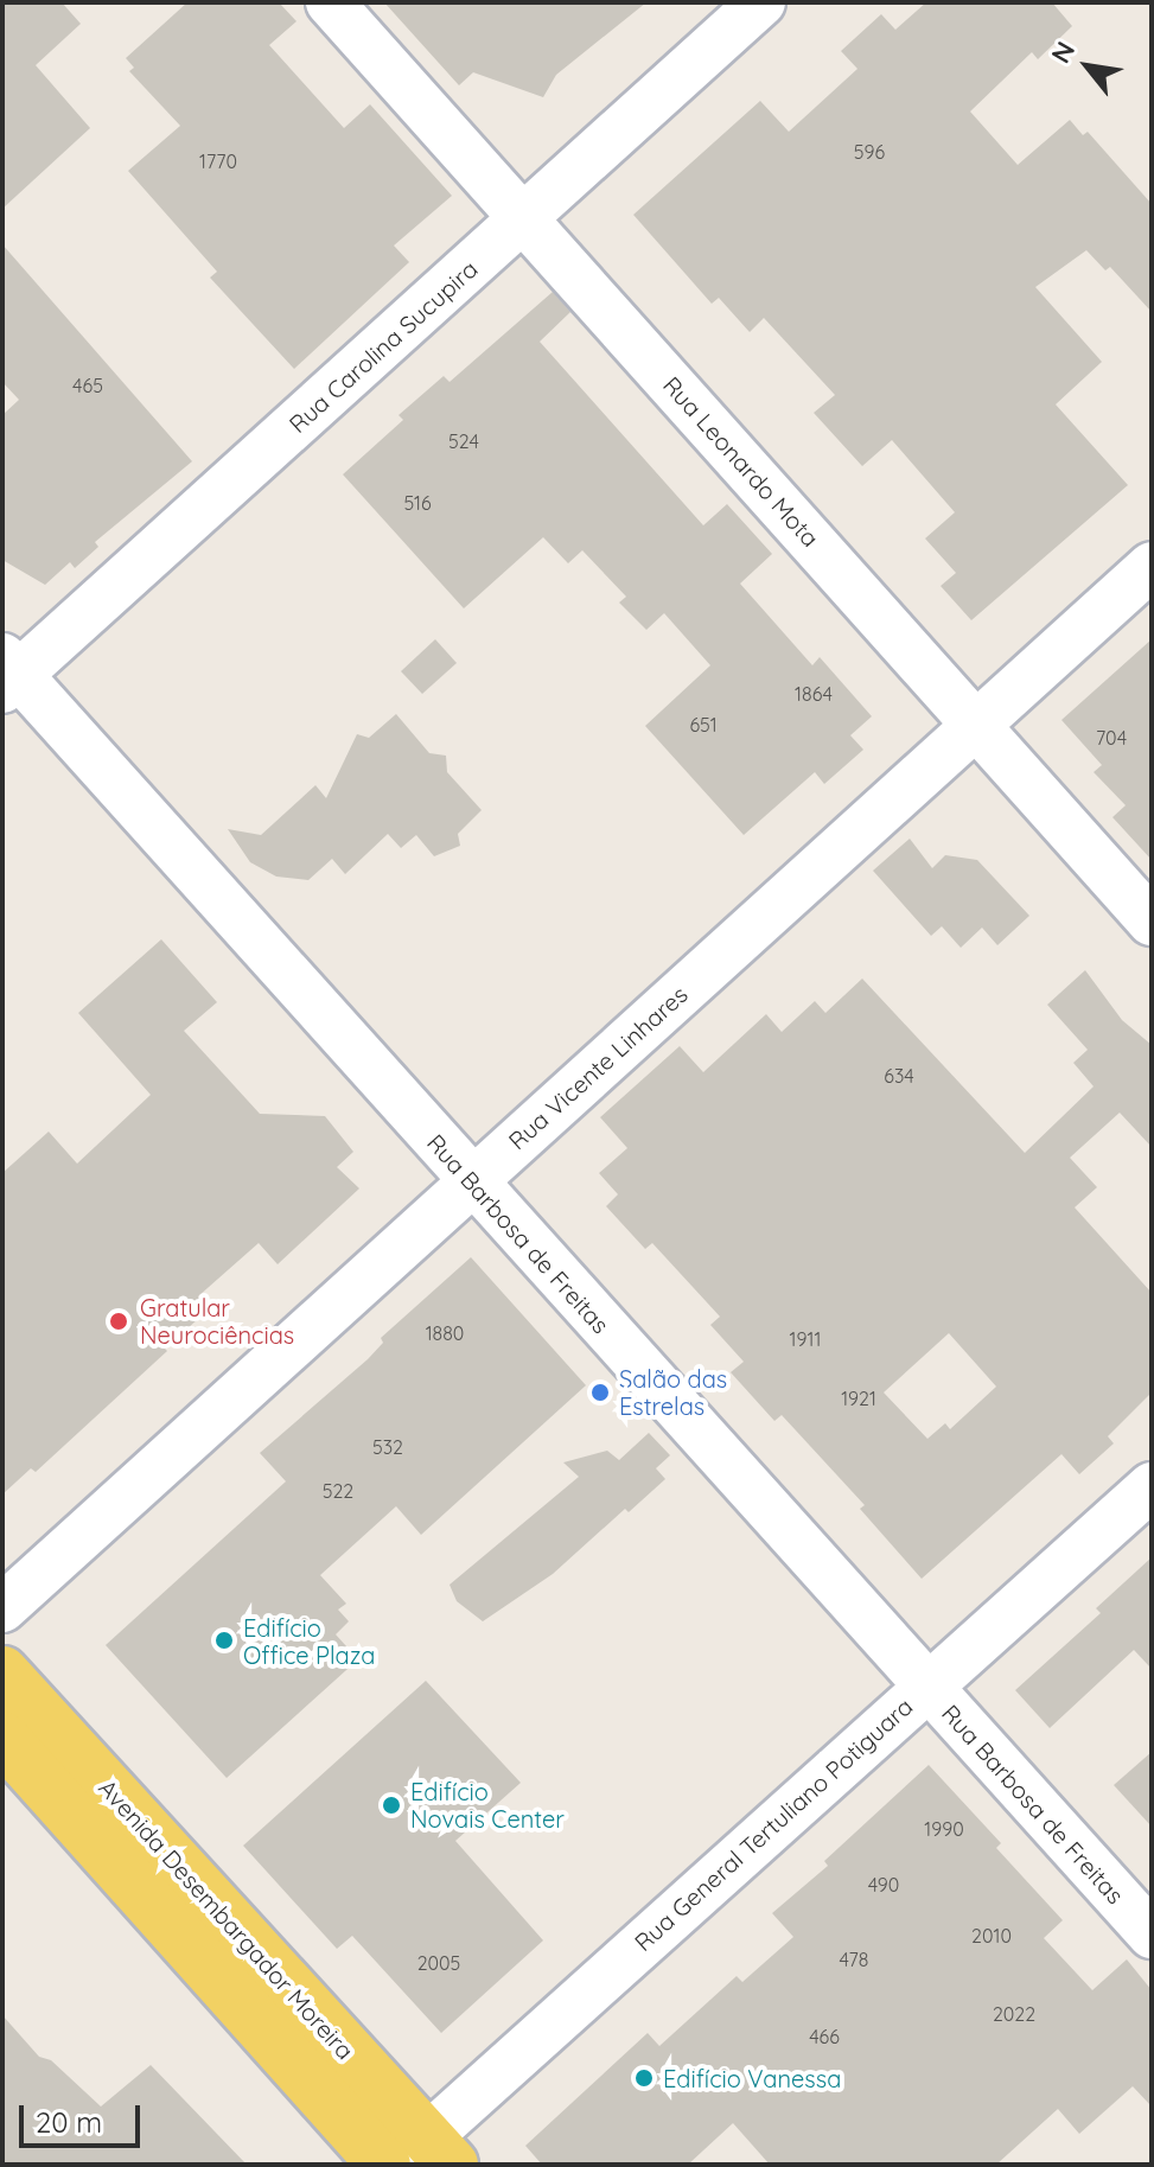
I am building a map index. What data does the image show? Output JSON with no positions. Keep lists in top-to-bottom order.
{
  "streets": {
    "main road": ["Avenida Desembargador Moreira"],
    "street": [
      "Rua Carolina Sucupira",
      "Rua Leonardo Mota",
      "Rua Vicente Linhares",
      "Rua Barbosa de Freitas",
      "Rua General Tertuliano Potiguara"
    ]
  },
  "crossings": [
    ["Rua Carolina Sucupira", "Rua Leonardo Mota"],
    ["Rua Carolina Sucupira", "Rua Barbosa de Freitas"],
    ["Rua Leonardo Mota", "Rua Vicente Linhares"],
    ["Rua Vicente Linhares", "Rua Barbosa de Freitas"],
    ["Rua Barbosa de Freitas", "Rua General Tertuliano Potiguara"],
    ["Rua General Tertuliano Potiguara", "Avenida Desembargador Moreira"]
  ],
  "places": [
    "Gratular Neurociências",
    "Salão das Estrelas",
    "Edifício Office Plaza",
    "Edifício Novais Center",
    "Edifício Vanessa"
  ],
  "house_numbers": [
    "596",
    "1770",
    "465",
    "524",
    "516",
    "1864",
    "651",
    "704",
    "634",
    "1880",
    "1911",
    "1921",
    "532",
    "522",
    "1990",
    "490",
    "2010",
    "478",
    "2005",
    "2022",
    "466"
  ],
  "scale_bar": "20 m",
  "north": "top left"
}
